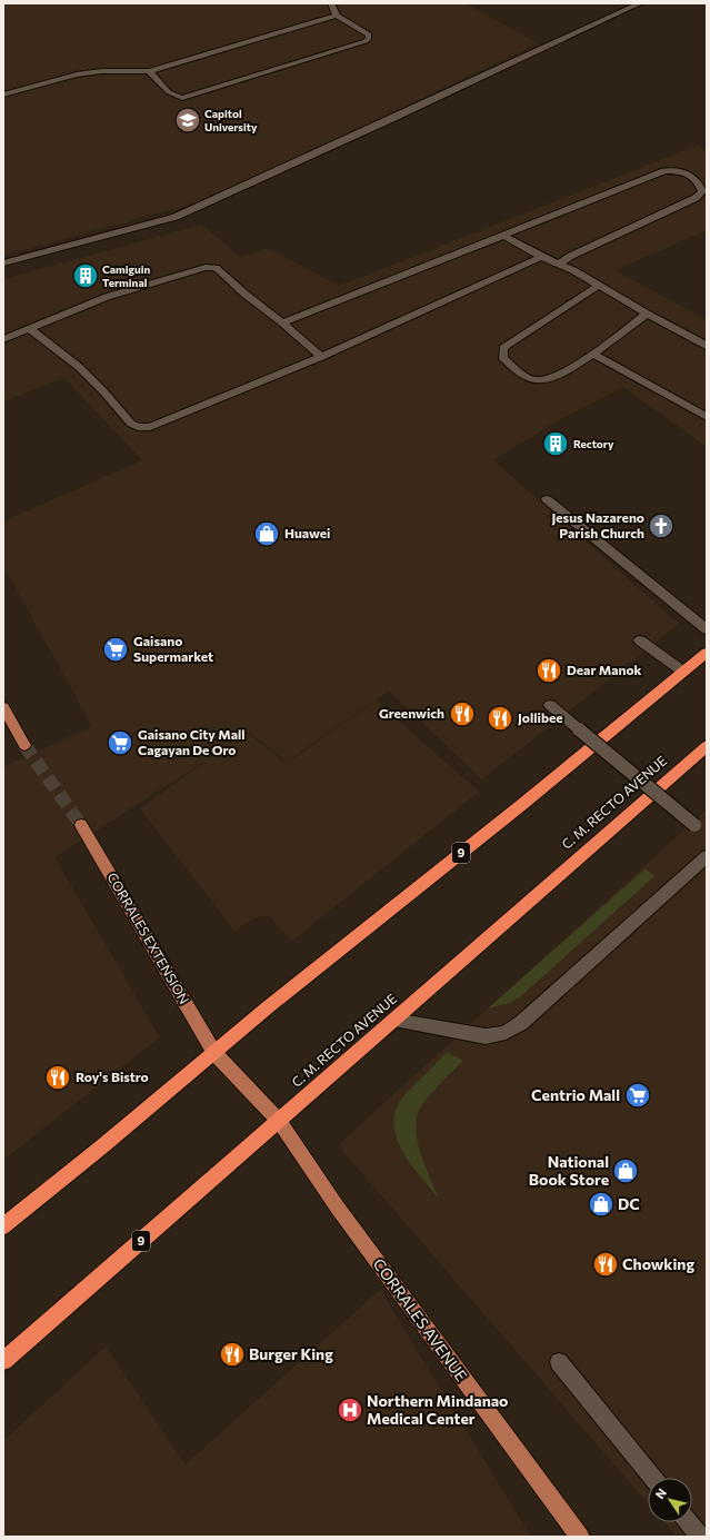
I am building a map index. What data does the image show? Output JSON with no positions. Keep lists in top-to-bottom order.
{
  "streets": {
    "highway": ["C. M. RECTO AVENUE", "9"],
    "main road": ["CORRALES EXTENSION", "CORRALES AVENUE"]
  },
  "crossings": [
    ["C. M. RECTO AVENUE", "CORRALES EXTENSION"],
    ["C. M. RECTO AVENUE", "CORRALES AVENUE"],
    ["9", "CORRALES EXTENSION"],
    ["CORRALES EXTENSION", "CORRALES AVENUE"]
  ],
  "places": {
    "school or university": ["Capitol University"],
    "building": ["Camiguin Terminal", "Rectory"],
    "church": ["Jesus Nazareno Parish Church"],
    "shop": ["Huawei", "National Book Store", "DC"],
    "supermarket": ["Gaisano Supermarket", "Gaisano City Mall Cagayan De Oro", "Centrio Mall"],
    "restaurant": [
      "Dear Manok",
      "Greenwich",
      "Jollibee",
      "Roy's Bistro",
      "Chowking",
      "Burger King"
    ],
    "hospital": ["Northern Mindanao Medical Center"]
  },
  "north": "top left"
}
